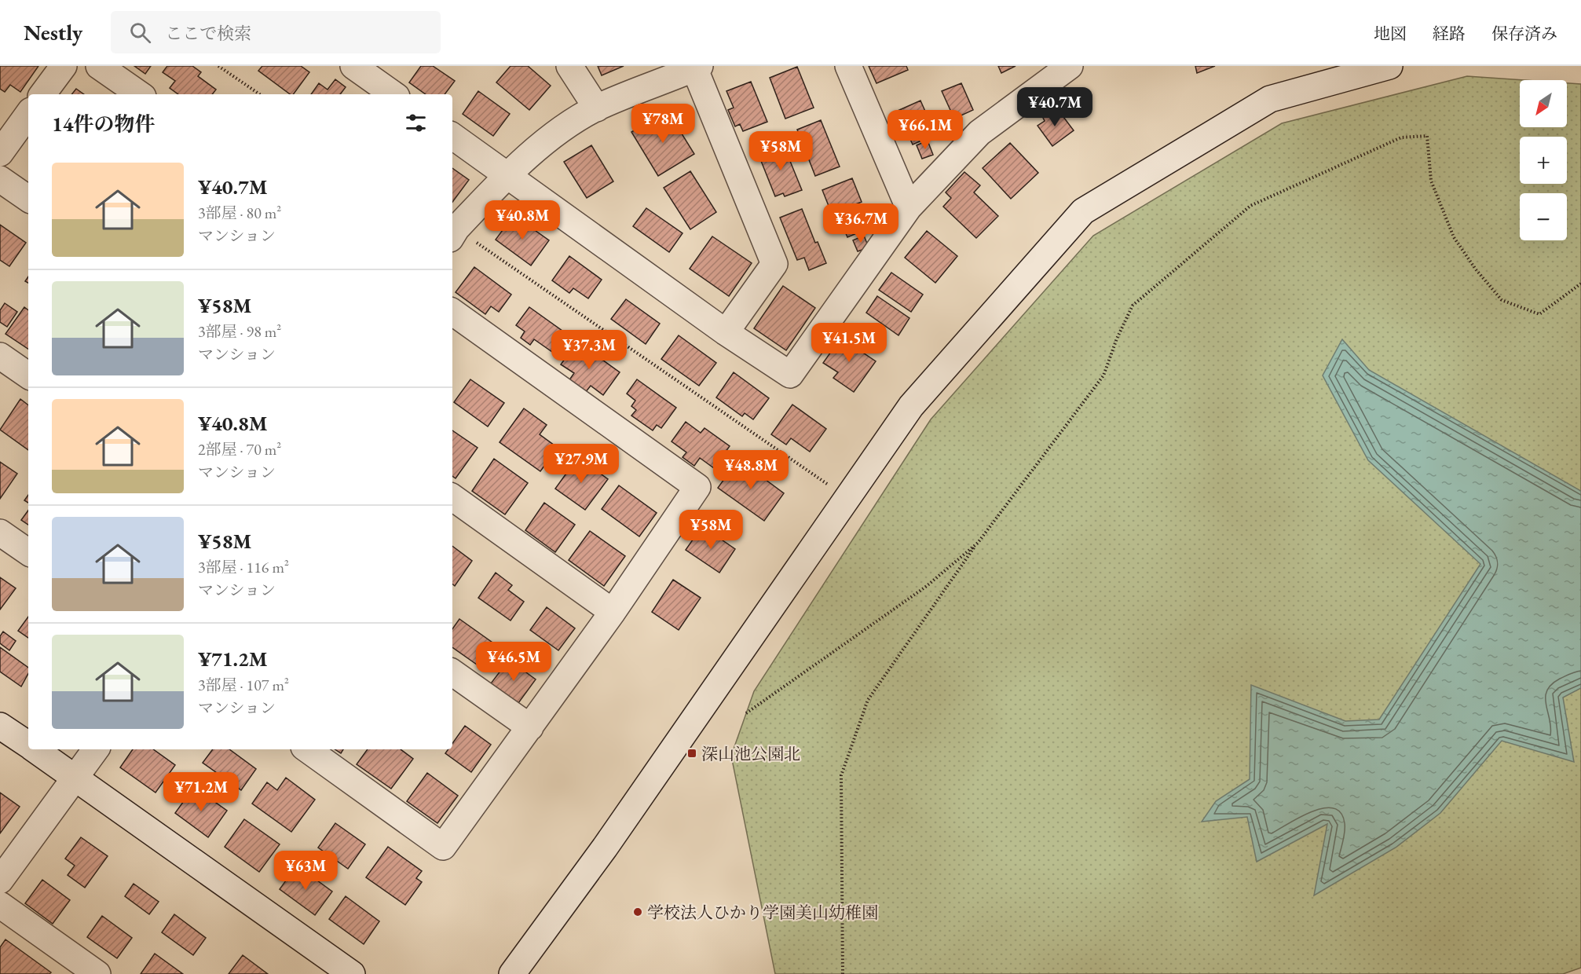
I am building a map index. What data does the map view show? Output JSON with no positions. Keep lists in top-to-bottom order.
{
  "places": {
    "transit": ["深山池公園北"],
    "other": ["学校法人ひかり学園美山幼稚園"]
  },
  "north": "bottom left",
  "page": {
    "header": "Nestly",
    "search": "ここで検索",
    "nav": ["地図", "経路", "保存済み"],
    "map_buttons": ["+", "−"],
    "price": [
      "¥40.7M",
      "¥78M",
      "¥66.1M",
      "¥58M",
      "¥40.8M",
      "¥36.7M",
      "¥41.5M",
      "¥37.3M",
      "¥27.9M",
      "¥48.8M",
      "¥58M",
      "¥46.5M",
      "¥71.2M",
      "¥63M"
    ],
    "heading": "14件の物件",
    "list": [
      {
        "name": "¥40.7M",
        "note": "3部屋 · 80 m² · マンション"
      },
      {
        "name": "¥58M",
        "note": "3部屋 · 98 m² · マンション"
      },
      {
        "name": "¥40.8M",
        "note": "2部屋 · 70 m² · マンション"
      },
      {
        "name": "¥58M",
        "note": "3部屋 · 116 m² · マンション"
      },
      {
        "name": "¥71.2M",
        "note": "3部屋 · 107 m² · マンション"
      }
    ]
  }
}
